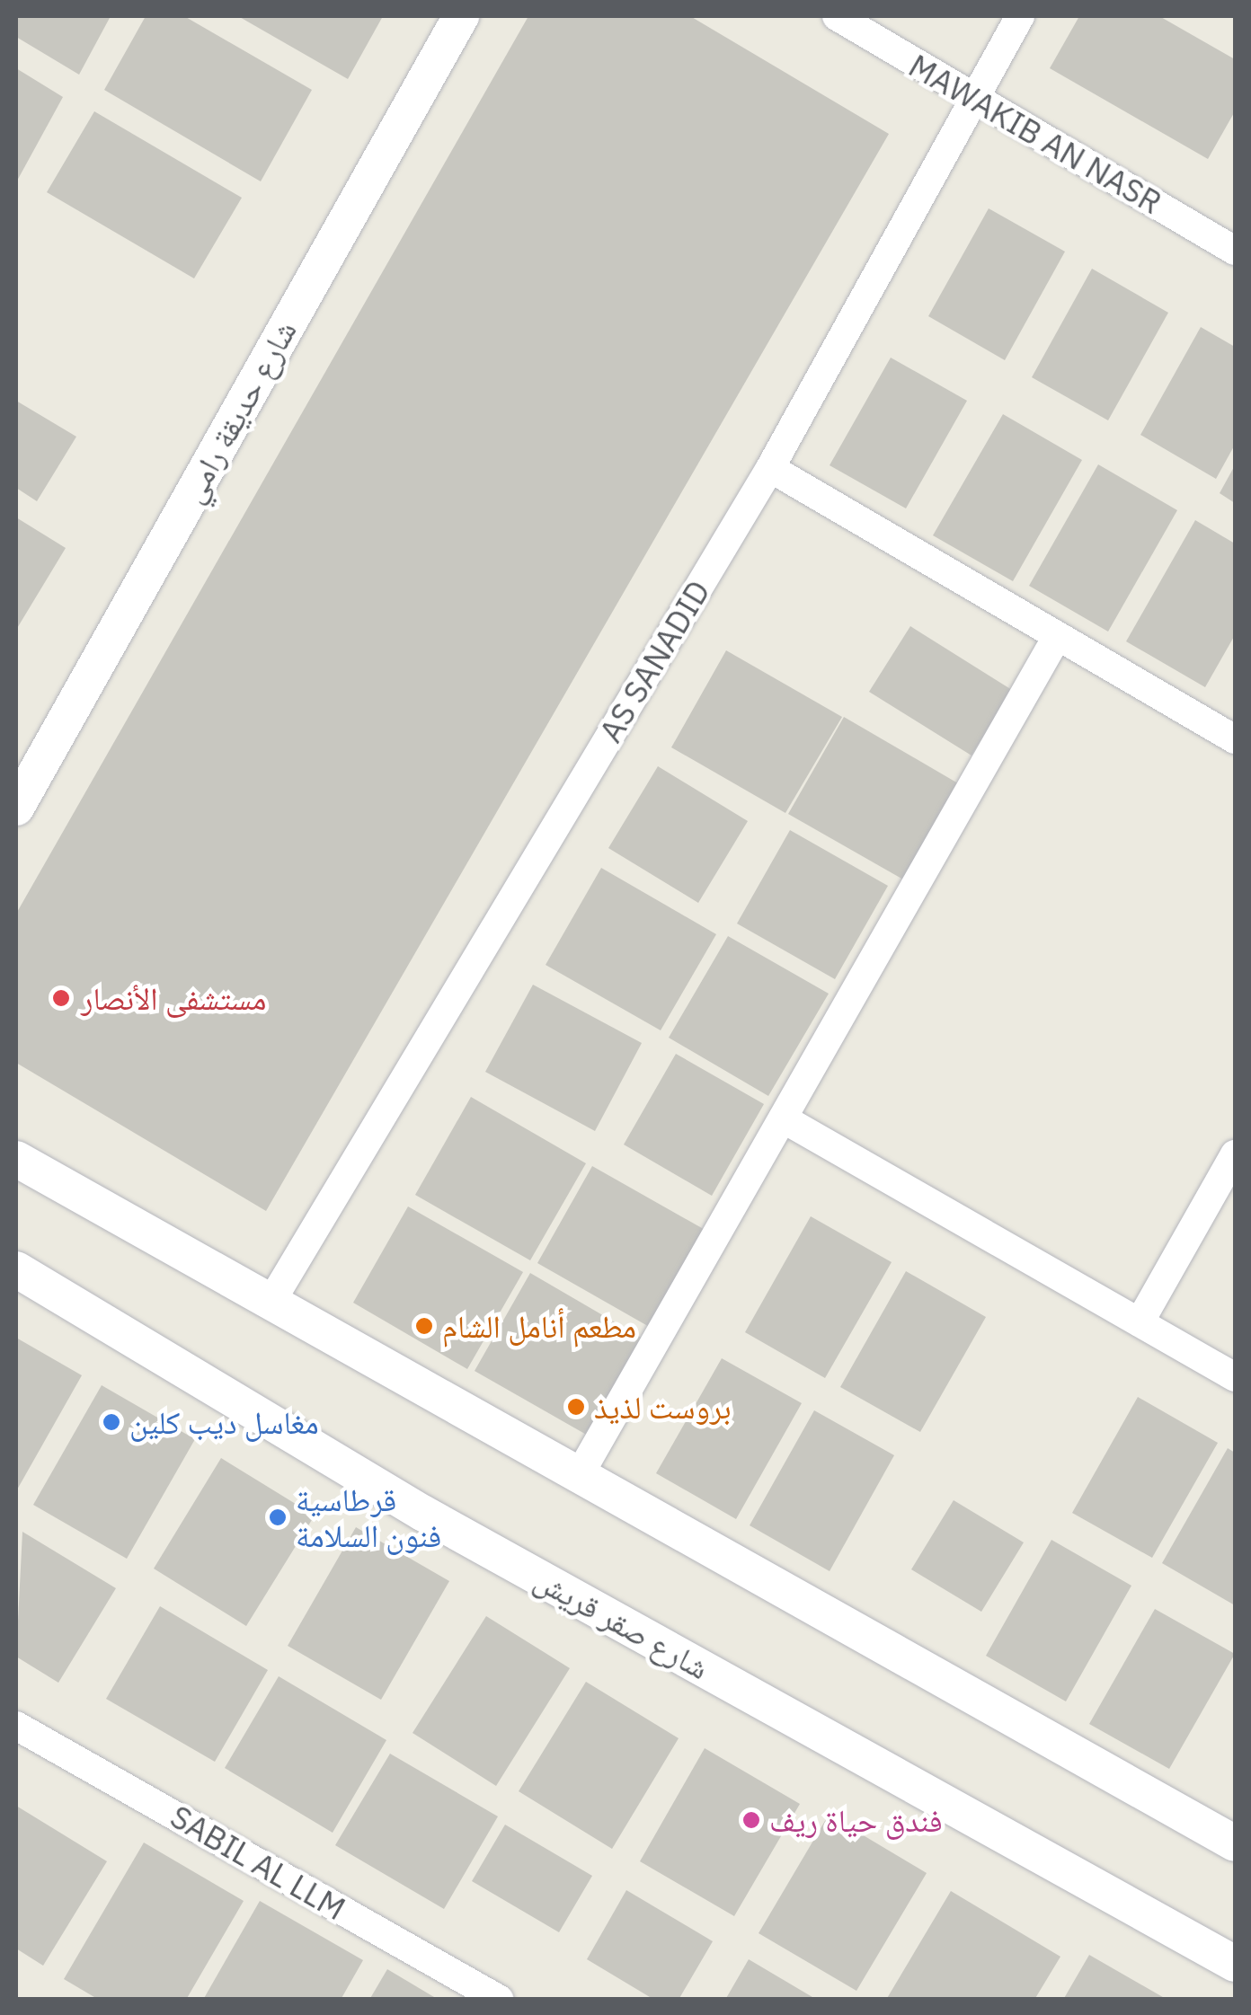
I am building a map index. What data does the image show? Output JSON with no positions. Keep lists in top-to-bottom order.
{
  "streets": {
    "street": [
      "MAWAKIB AN NASR",
      "شارع حديقة رامي",
      "AS SANADID",
      "شارع صقر قريش",
      "SABIL AL LLM"
    ]
  },
  "crossings": [
    ["MAWAKIB AN NASR", "AS SANADID"]
  ],
  "places": [
    "مستشفى الأنصار",
    "مطعم أنامل الشام",
    "بروست لذيذ",
    "مغاسل ديب كلين",
    "قرطاسية فنون السلامة",
    "فندق حياة ريف"
  ]
}
